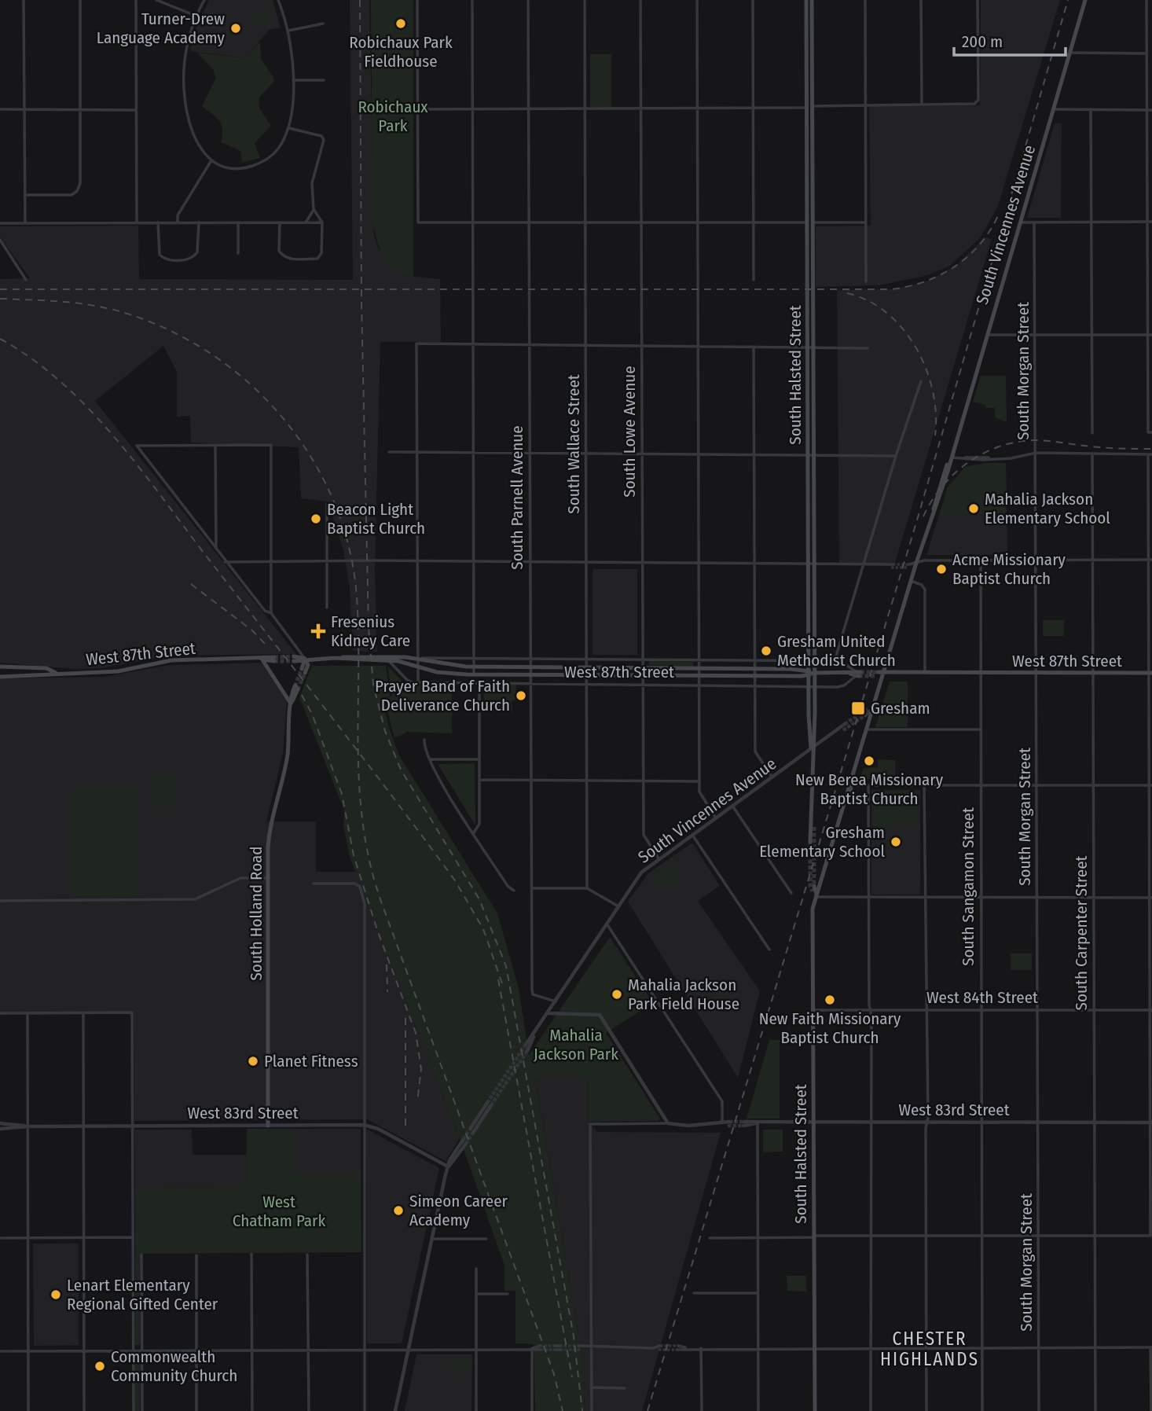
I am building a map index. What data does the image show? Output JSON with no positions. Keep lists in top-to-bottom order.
{
  "streets": {
    "main road": [
      "South Vincennes Avenue",
      "South Halsted Street",
      "West 87th Street",
      "South Holland Road"
    ],
    "street": [
      "South Morgan Street",
      "South Lowe Avenue",
      "South Wallace Street",
      "South Parnell Avenue",
      "South Sangamon Street",
      "South Carpenter Street",
      "West 84th Street",
      "West 83rd Street"
    ]
  },
  "crossings": [
    ["South Vincennes Avenue", "South Halsted Street"],
    ["South Vincennes Avenue", "South Lowe Avenue"],
    ["South Vincennes Avenue", "South Parnell Avenue"],
    ["South Vincennes Avenue", "West 87th Street"],
    ["South Morgan Street", "West 87th Street"],
    ["South Morgan Street", "West 84th Street"],
    ["South Morgan Street", "West 83rd Street"],
    ["South Halsted Street", "West 87th Street"],
    ["South Halsted Street", "West 84th Street"],
    ["South Halsted Street", "West 83rd Street"],
    ["South Lowe Avenue", "West 87th Street"],
    ["South Wallace Street", "West 87th Street"],
    ["South Parnell Avenue", "West 87th Street"],
    ["West 87th Street", "South Sangamon Street"],
    ["West 87th Street", "South Carpenter Street"],
    ["South Sangamon Street", "West 84th Street"],
    ["South Sangamon Street", "West 83rd Street"],
    ["South Holland Road", "West 83rd Street"],
    ["South Carpenter Street", "West 84th Street"],
    ["South Carpenter Street", "West 83rd Street"]
  ],
  "districts": ["CHESTER HIGHLANDS"],
  "parks": ["Robichaux Park", "Mahalia Jackson Park", "West Chatham Park"],
  "places": {
    "other": [
      "Robichaux Park Fieldhouse",
      "Turner-Drew Language Academy",
      "Mahalia Jackson Elementary School",
      "Beacon Light Baptist Church",
      "Acme Missionary Baptist Church",
      "Gresham United Methodist Church",
      "Prayer Band of Faith Deliverance Church",
      "New Berea Missionary Baptist Church",
      "Gresham Elementary School",
      "Mahalia Jackson Park Field House",
      "New Faith Missionary Baptist Church",
      "Planet Fitness",
      "Simeon Career Academy",
      "Lenart Elementary Regional Gifted Center",
      "Commonwealth Community Church"
    ],
    "health": ["Fresenius Kidney Care"],
    "transit": ["Gresham"]
  },
  "scale_bar": "200 m"
}
